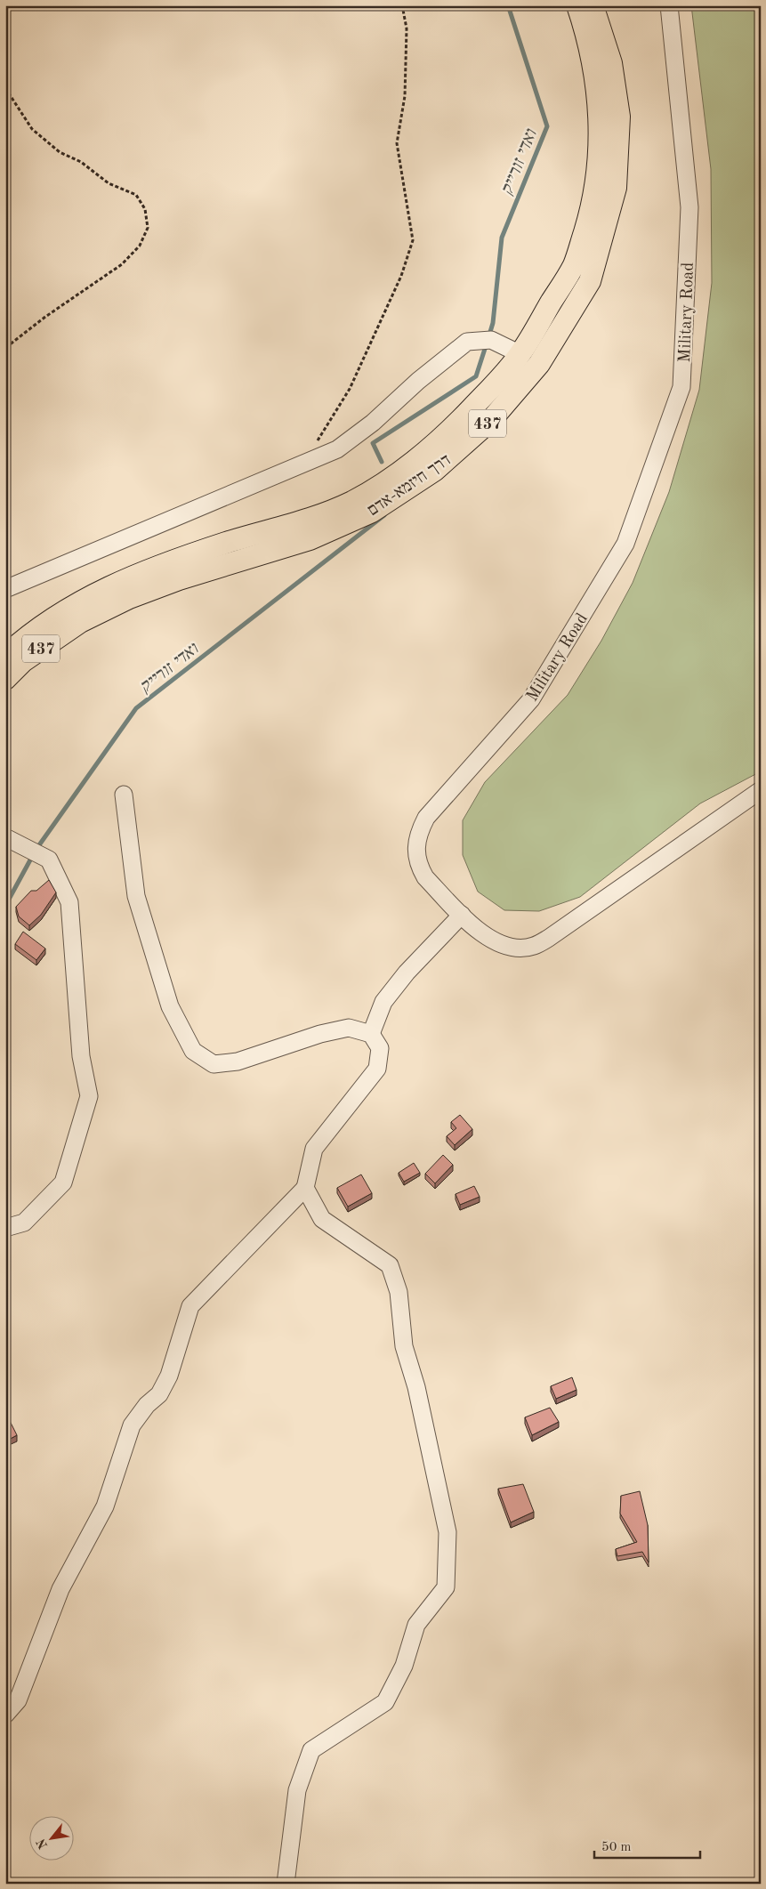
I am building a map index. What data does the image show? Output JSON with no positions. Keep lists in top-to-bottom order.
{
  "streets": {
    "main road": ["437", "דרך חיזמא-אדם"],
    "street": ["Military Road"]
  },
  "water": ["ואדי זורייק"],
  "scale_bar": "50 m",
  "north": "bottom left"
}
